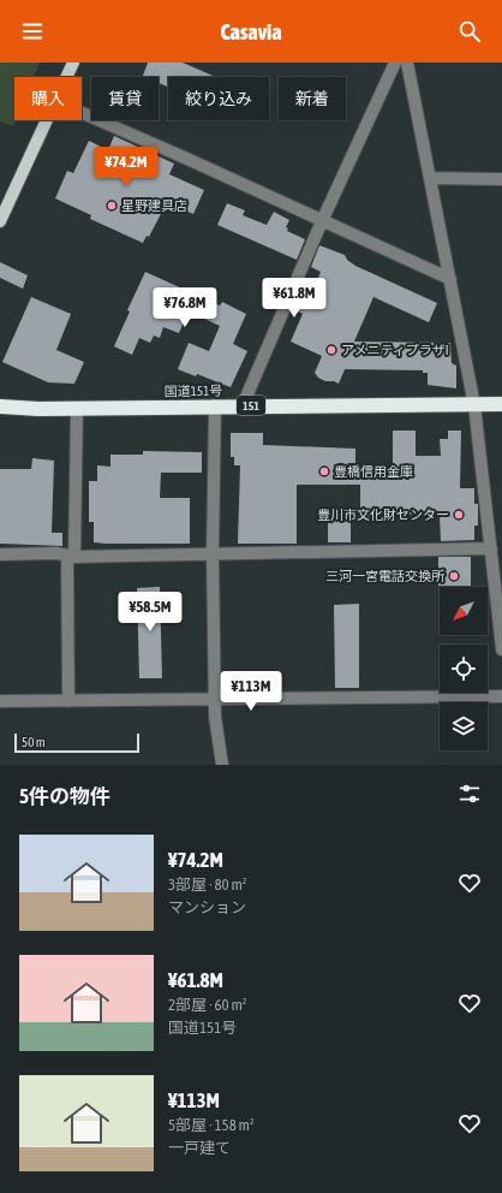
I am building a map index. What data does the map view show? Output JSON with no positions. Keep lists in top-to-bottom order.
{
  "streets": {
    "highway": ["国道151号", "151"]
  },
  "places": [
    "星野建具店",
    "アメニティプラザI",
    "豊橋信用金庫",
    "豊川市文化財センター",
    "三河一宮電話交換所"
  ],
  "scale_bar": "50 m",
  "north": "bottom left",
  "page": {
    "header": "Casavia",
    "chip": [
      "購入",
      "賃貸",
      "絞り込み",
      "新着"
    ],
    "price": [
      "¥74.2M",
      "¥61.8M",
      "¥76.8M",
      "¥58.5M",
      "¥113M"
    ],
    "scale": "50 m",
    "heading": "5件の物件",
    "list": [
      {
        "name": "¥74.2M",
        "note": "3部屋 · 80 m² · マンション"
      },
      {
        "name": "¥61.8M",
        "note": "2部屋 · 60 m² · 国道151号"
      },
      {
        "name": "¥113M",
        "note": "5部屋 · 158 m² · 一戸建て"
      }
    ]
  }
}
